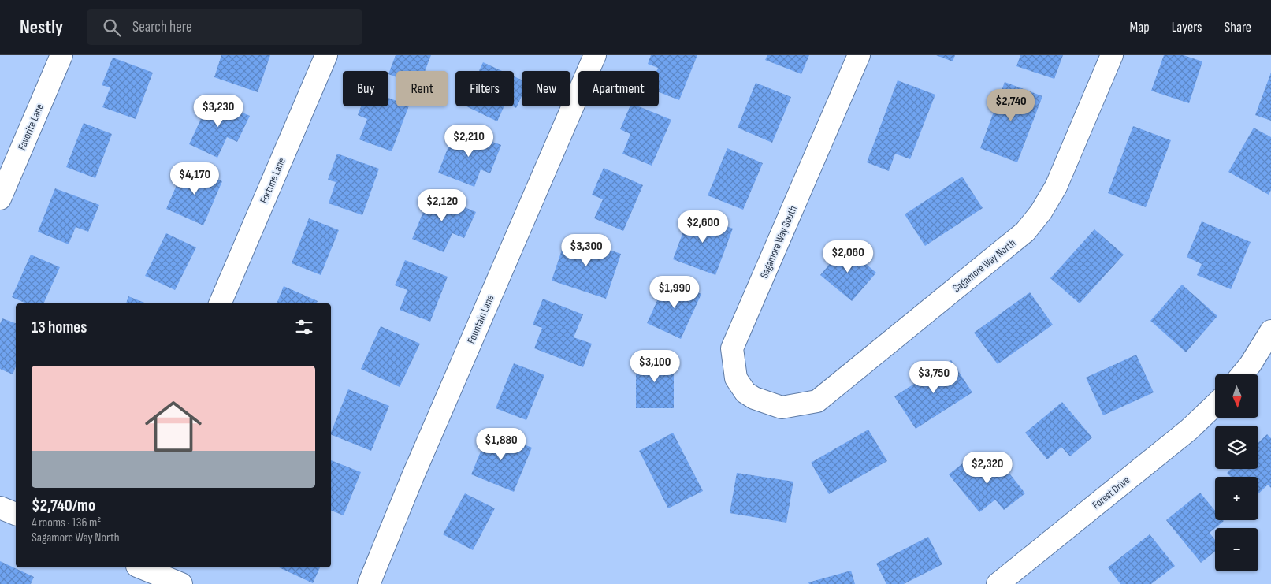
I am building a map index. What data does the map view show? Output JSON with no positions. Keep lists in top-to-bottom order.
{
  "streets": {
    "street": [
      "Favorite Lane",
      "Fortune Lane",
      "Sagamore Way South",
      "Sagamore Way North",
      "Fountain Lane",
      "Forest Drive"
    ]
  },
  "crossings": [
    ["Sagamore Way South", "Sagamore Way North"]
  ],
  "north": "bottom",
  "page": {
    "header": "Nestly",
    "search": "Search here",
    "nav": ["Map", "Layers", "Share"],
    "chip": [
      "Buy",
      "Rent",
      "Filters",
      "New",
      "Apartment"
    ],
    "price": [
      "$2,740",
      "$3,230",
      "$2,210",
      "$4,170",
      "$2,120",
      "$2,600",
      "$3,300",
      "$2,060",
      "$1,990",
      "$3,100",
      "$3,750",
      "$1,880",
      "$2,320"
    ],
    "heading": "13 homes",
    "list": [
      {
        "name": "$2,740/mo",
        "note": "4 rooms · 136 m² · Sagamore Way North"
      }
    ],
    "map_buttons": ["+", "−"]
  }
}
